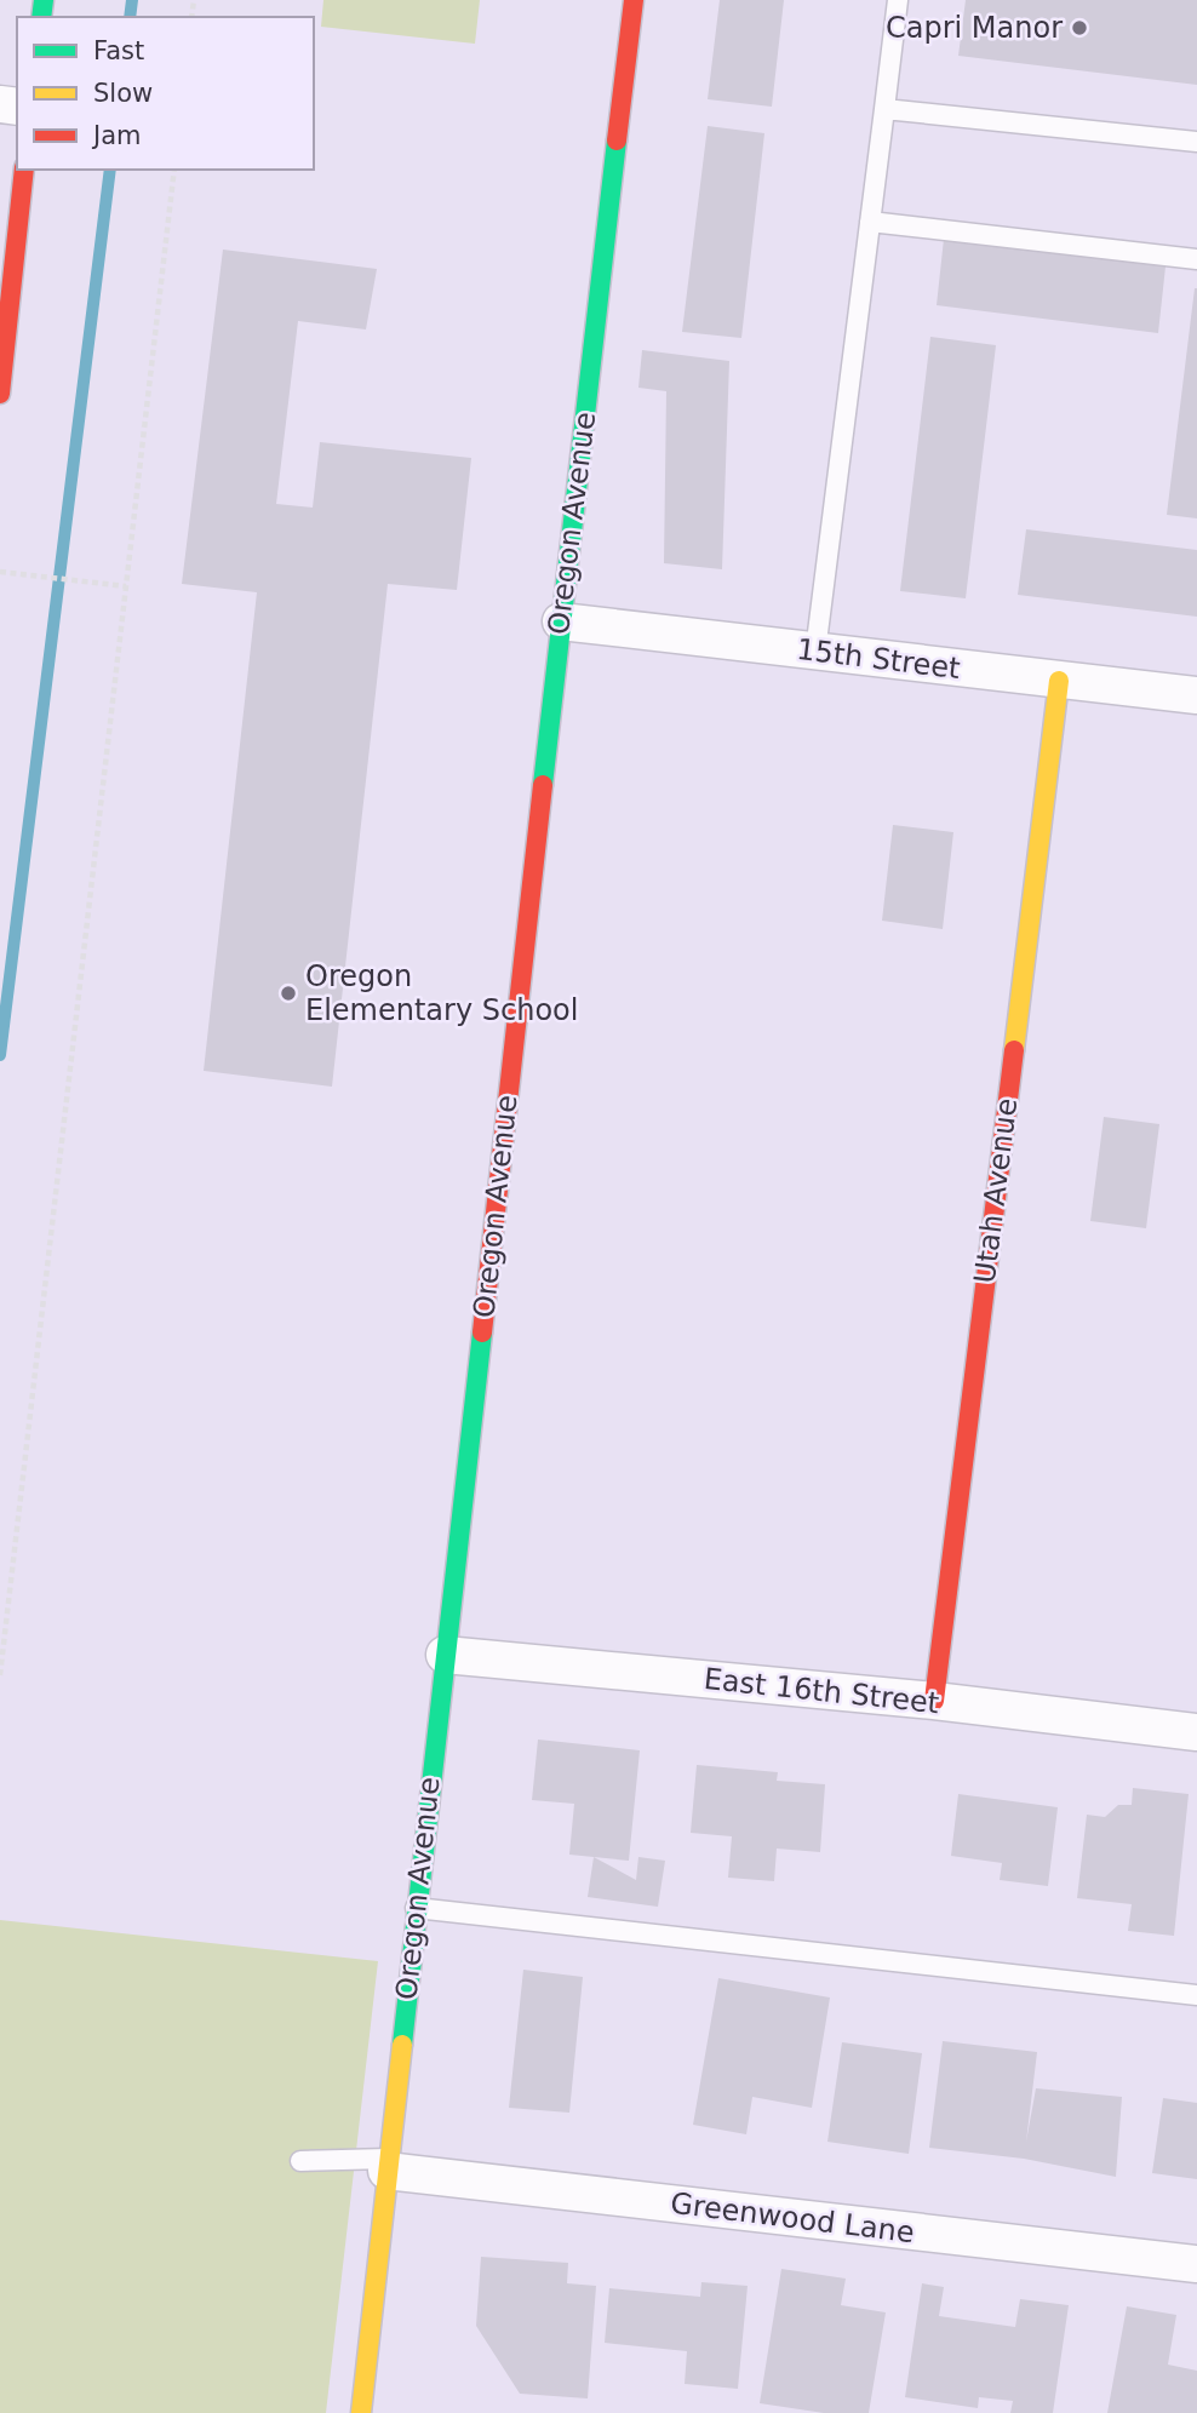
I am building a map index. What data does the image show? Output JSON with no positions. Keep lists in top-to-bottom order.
{
  "streets": {
    "street": [
      "Oregon Avenue",
      "15th Street",
      "Utah Avenue",
      "East 16th Street",
      "Greenwood Lane"
    ]
  },
  "crossings": [
    ["Oregon Avenue", "15th Street"],
    ["Oregon Avenue", "East 16th Street"],
    ["Oregon Avenue", "Greenwood Lane"],
    ["15th Street", "Utah Avenue"],
    ["Utah Avenue", "East 16th Street"]
  ],
  "places": ["Capri Manor", "Oregon Elementary School"],
  "legend": ["Fast", "Slow", "Jam"]
}
